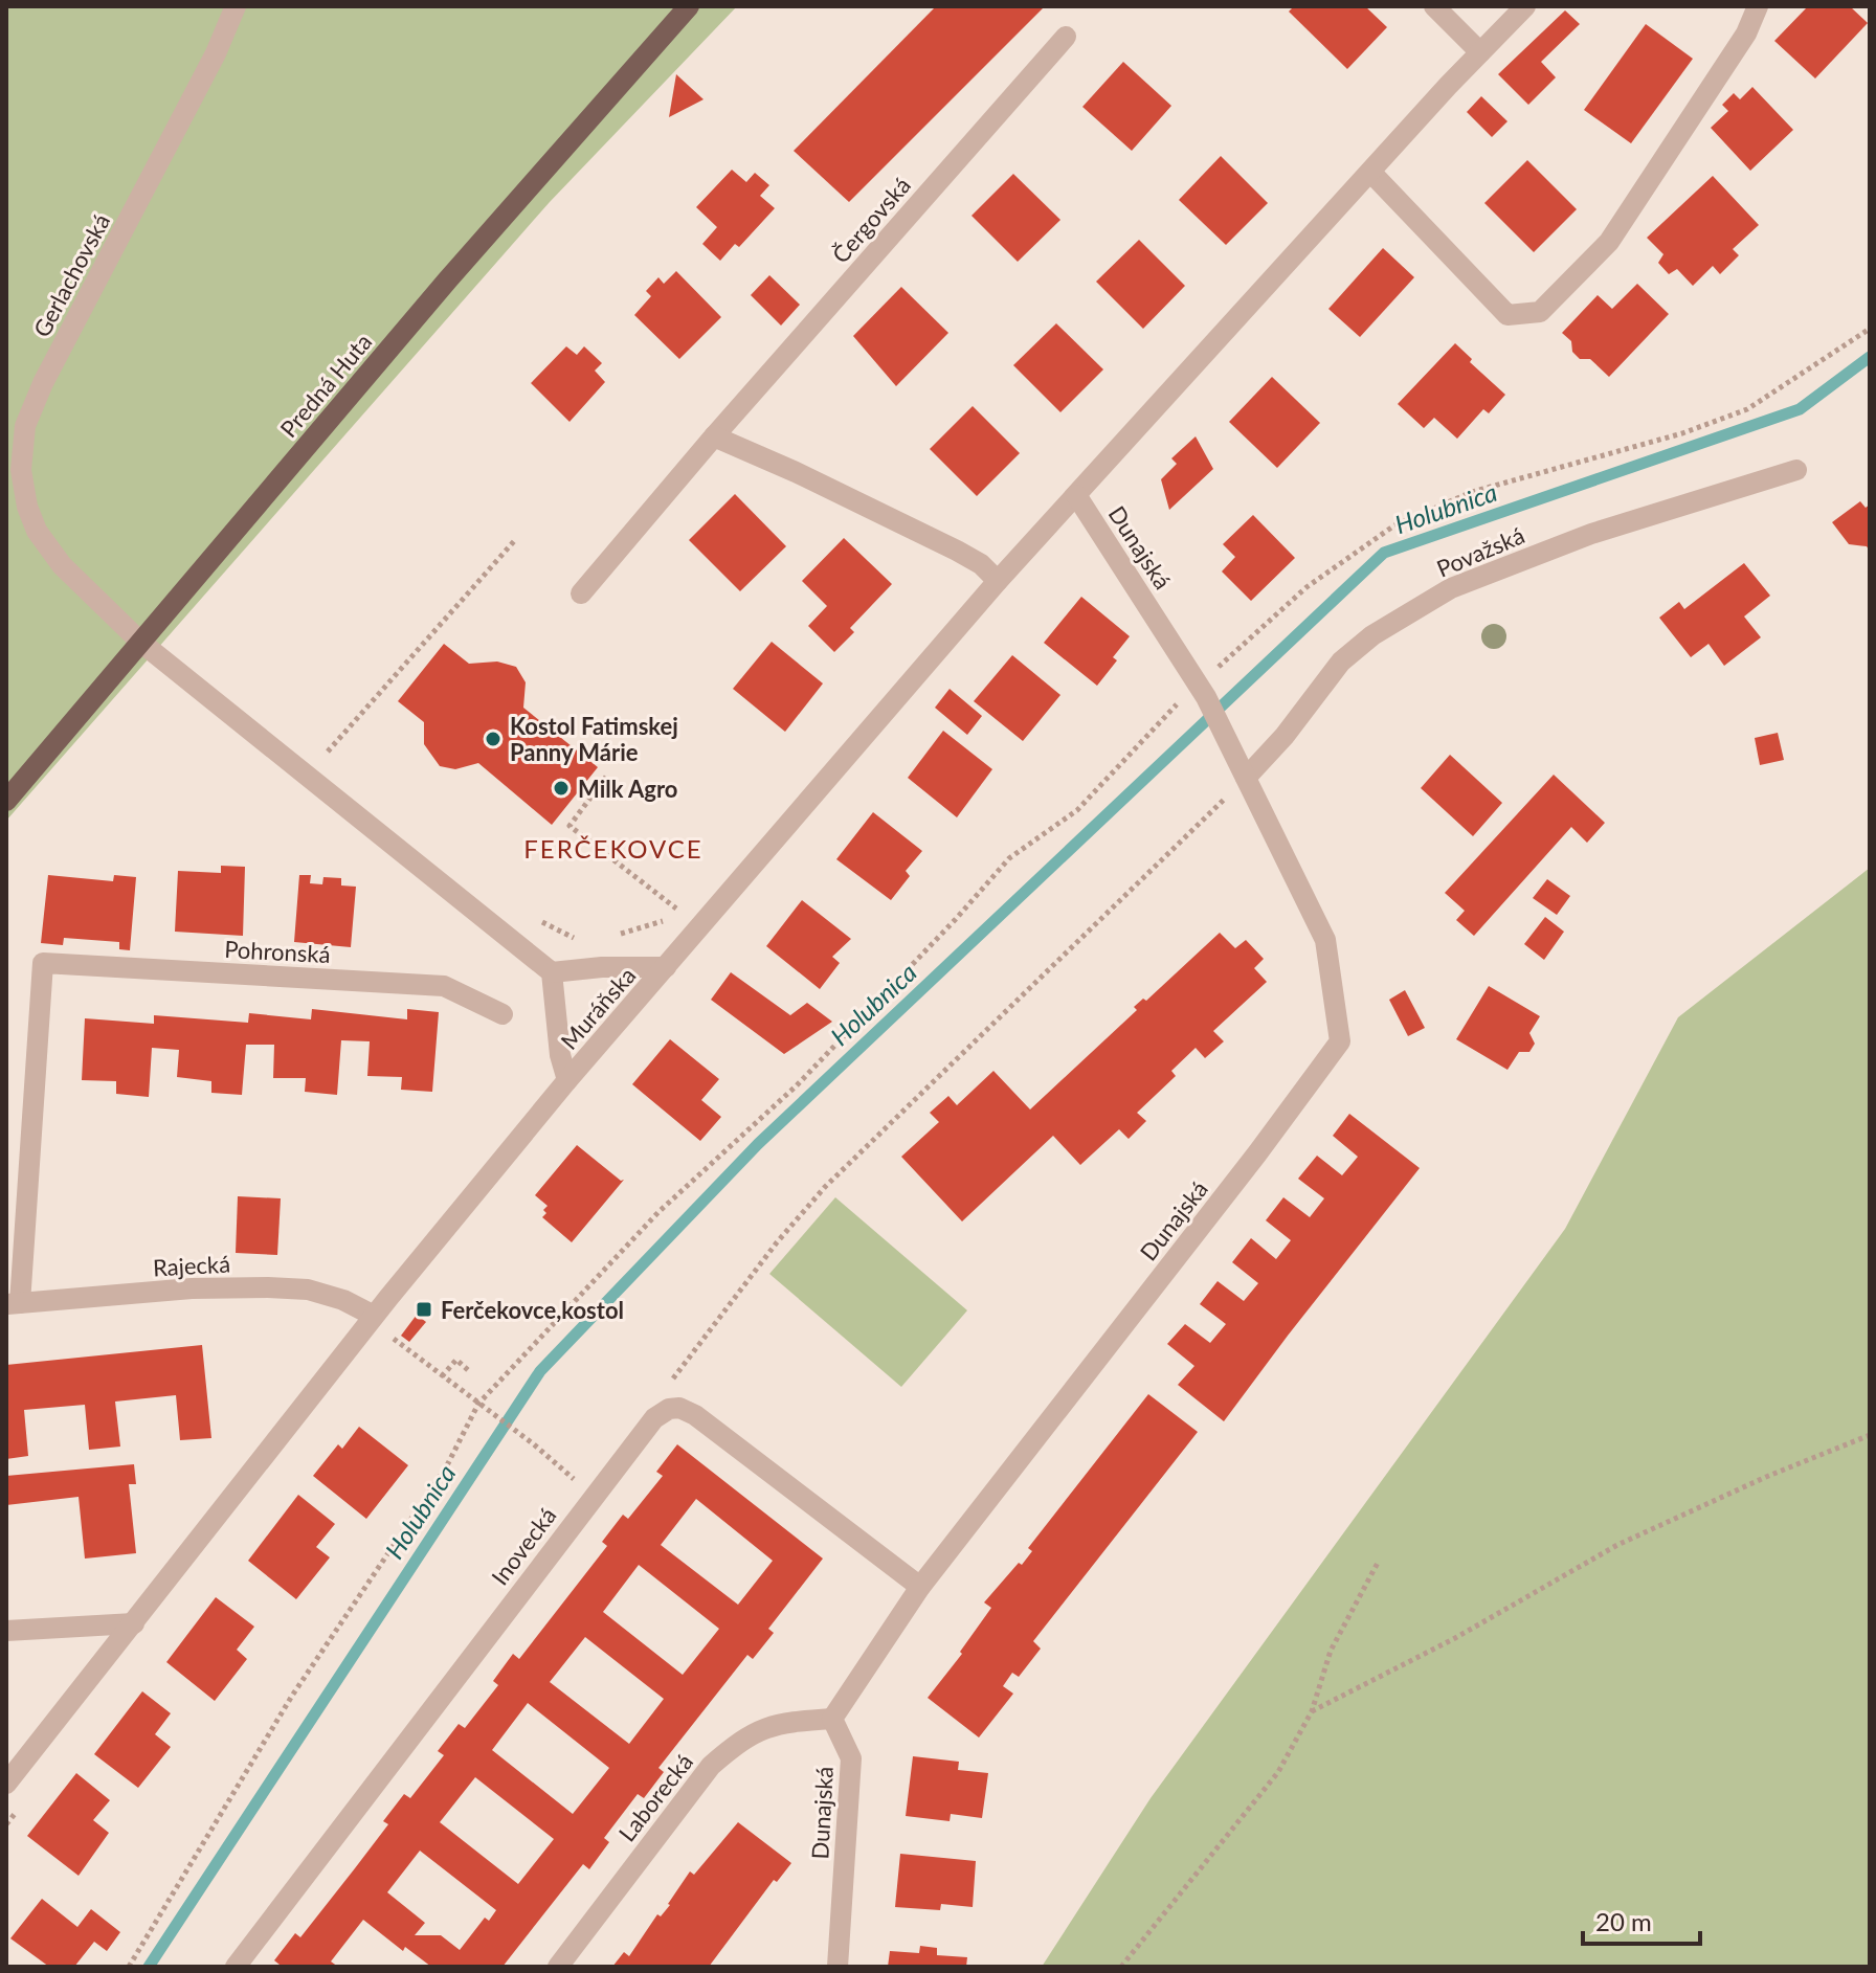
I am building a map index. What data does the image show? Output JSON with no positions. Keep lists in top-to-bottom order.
{
  "streets": {
    "main road": ["Predná Huta"],
    "street": [
      "Čergovská",
      "Gerlachovská",
      "Dunajská",
      "Považská",
      "Pohronská",
      "Muráňska",
      "Rajecká",
      "Inovecká",
      "Laborecká"
    ]
  },
  "crossings": [
    ["Gerlachovská", "Predná Huta"],
    ["Dunajská", "Považská"],
    ["Dunajská", "Muráňska"],
    ["Dunajská", "Laborecká"],
    ["Pohronská", "Rajecká"],
    ["Muráňska", "Rajecká"]
  ],
  "districts": ["FERČEKOVCE"],
  "water": ["Holubnica"],
  "places": {
    "other": ["Kostol Fatimskej Panny Márie", "Milk Agro"],
    "transit": ["Ferčekovce,kostol"]
  },
  "scale_bar": "20 m"
}
